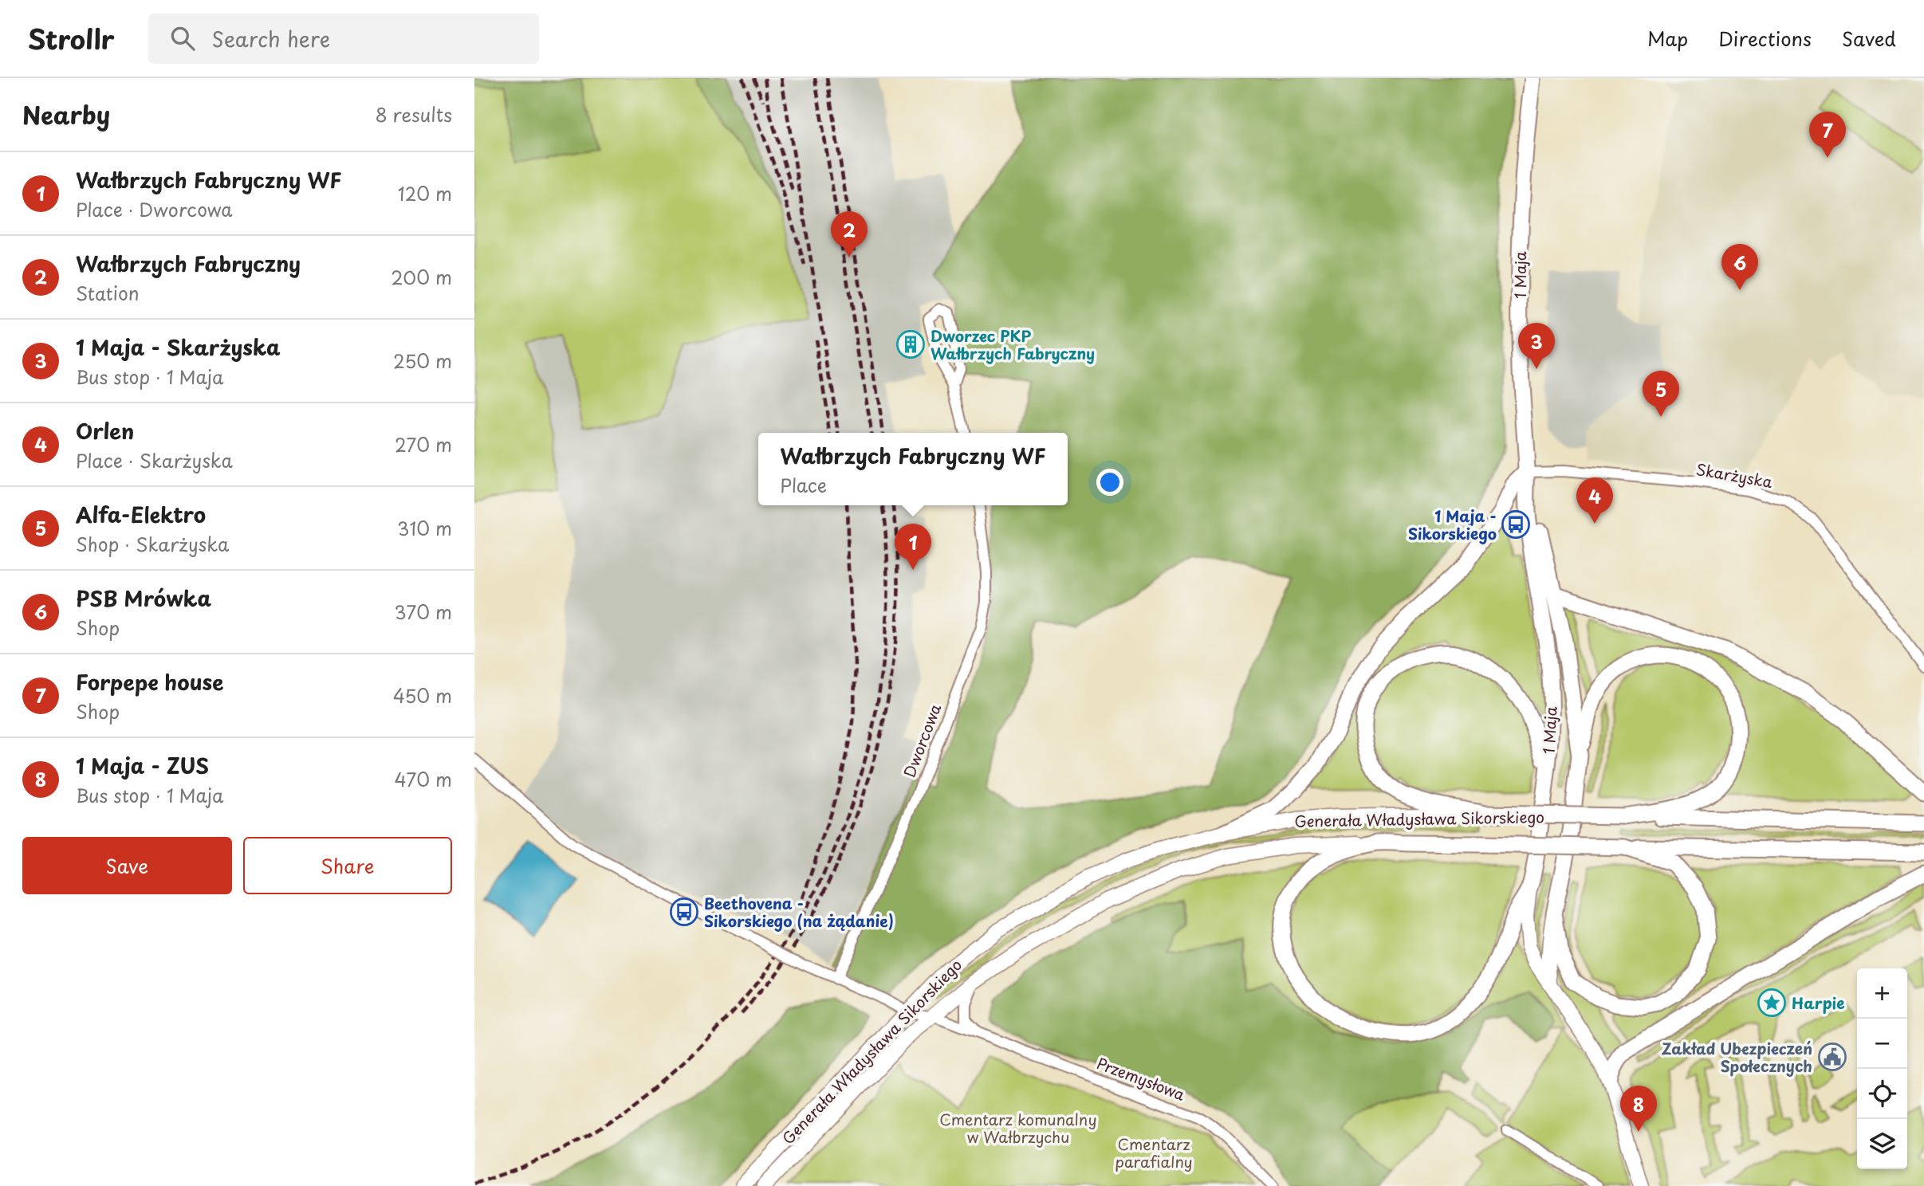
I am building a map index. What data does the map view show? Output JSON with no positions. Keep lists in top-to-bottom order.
{
  "streets": {
    "main road": ["1 Maja", "Generała Władysława Sikorskiego"],
    "street": ["Skarżyska", "Dworcowa", "Przemysłowa"]
  },
  "crossings": [
    ["1 Maja", "Skarżyska"],
    ["Dworcowa", "Przemysłowa"],
    ["Generała Władysława Sikorskiego", "Przemysłowa"]
  ],
  "parks": ["Cmentarz komunalny w Wałbrzychu", "Cmentarz parafialny"],
  "places": {
    "building": ["Dworzec PKP Wałbrzych Fabryczny"],
    "bus stop": ["1 Maja - Sikorskiego", "Beethovena - Sikorskiego (na żądanie)"],
    "place": ["Harpie"],
    "public building": ["Zakład Ubezpieczeń Społecznych"]
  },
  "page": {
    "header": "Strollr",
    "search": "Search here",
    "nav": ["Map", "Directions", "Saved"],
    "heading": ["Nearby", "8 results"],
    "pins": [
      "7",
      "2",
      "6",
      "3",
      "5",
      "4",
      "1",
      "8"
    ],
    "list": [
      {
        "mark": "1",
        "name": "Wałbrzych Fabryczny WF",
        "note": "Place · Dworcowa",
        "value": "120 m"
      },
      {
        "mark": "2",
        "name": "Wałbrzych Fabryczny",
        "note": "Station",
        "value": "200 m"
      },
      {
        "mark": "3",
        "name": "1 Maja - Skarżyska",
        "note": "Bus stop · 1 Maja",
        "value": "250 m"
      },
      {
        "mark": "4",
        "name": "Orlen",
        "note": "Place · Skarżyska",
        "value": "270 m"
      },
      {
        "mark": "5",
        "name": "Alfa-Elektro",
        "note": "Shop · Skarżyska",
        "value": "310 m"
      },
      {
        "mark": "6",
        "name": "PSB Mrówka",
        "note": "Shop",
        "value": "370 m"
      },
      {
        "mark": "7",
        "name": "Forpepe house",
        "note": "Shop",
        "value": "450 m"
      },
      {
        "mark": "8",
        "name": "1 Maja - ZUS",
        "note": "Bus stop · 1 Maja",
        "value": "470 m"
      }
    ],
    "popup": ["Wałbrzych Fabryczny WF", "Place"],
    "buttons": ["Save", "Share"],
    "map_buttons": ["+", "−"]
  }
}
